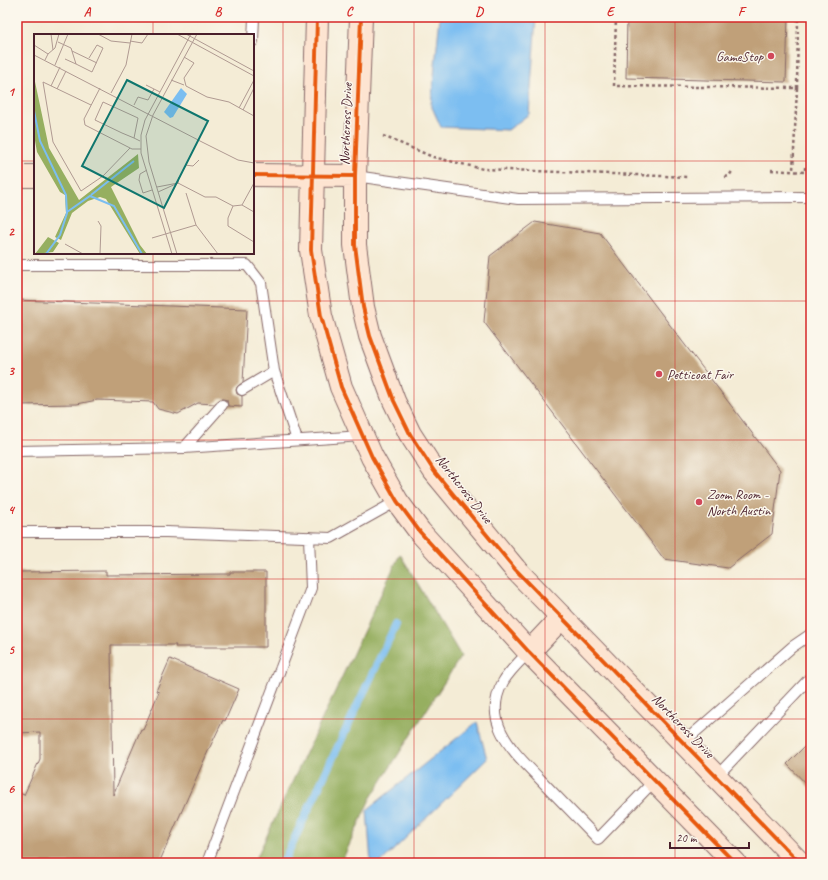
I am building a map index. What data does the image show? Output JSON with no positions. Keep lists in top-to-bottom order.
{
  "streets": {
    "street": ["Northcross Drive"]
  },
  "places": ["GameStop", "Petticoat Fair", "Zoom Room - North Austin"],
  "scale_bar": "20 m",
  "grid": {
    "columns": [
      "A",
      "B",
      "C",
      "D",
      "E",
      "F"
    ],
    "rows": [
      "1",
      "2",
      "3",
      "4",
      "5",
      "6"
    ]
  }
}
